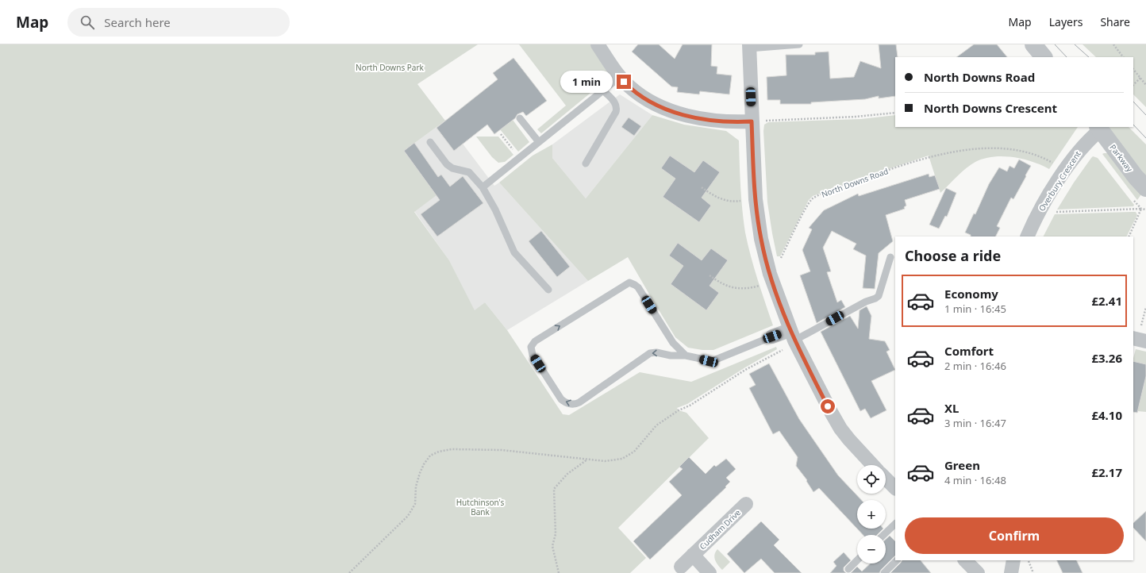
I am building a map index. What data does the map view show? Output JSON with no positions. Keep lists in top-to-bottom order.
{
  "streets": {
    "street": ["Parkway", "Overbury Crescent", "Cudham Drive"],
    "path": ["North Downs Road"]
  },
  "crossings": [
    ["Parkway", "Overbury Crescent"],
    ["Overbury Crescent", "North Downs Road"]
  ],
  "parks": ["North Downs Park", "Hutchinson's Bank"],
  "page": {
    "header": "Map",
    "search": "Search here",
    "nav": ["Map", "Layers", "Share"],
    "banner": ["North Downs Road", "North Downs Crescent"],
    "bubble": "1 min",
    "heading": "Choose a ride",
    "list": [
      {
        "name": "Economy",
        "note": "1 min · 16:45",
        "value": "£2.41"
      },
      {
        "name": "Comfort",
        "note": "2 min · 16:46",
        "value": "£3.26"
      },
      {
        "name": "XL",
        "note": "3 min · 16:47",
        "value": "£4.10"
      },
      {
        "name": "Green",
        "note": "4 min · 16:48",
        "value": "£2.17"
      }
    ],
    "map_buttons": ["+", "−"],
    "buttons": "Confirm"
  }
}
